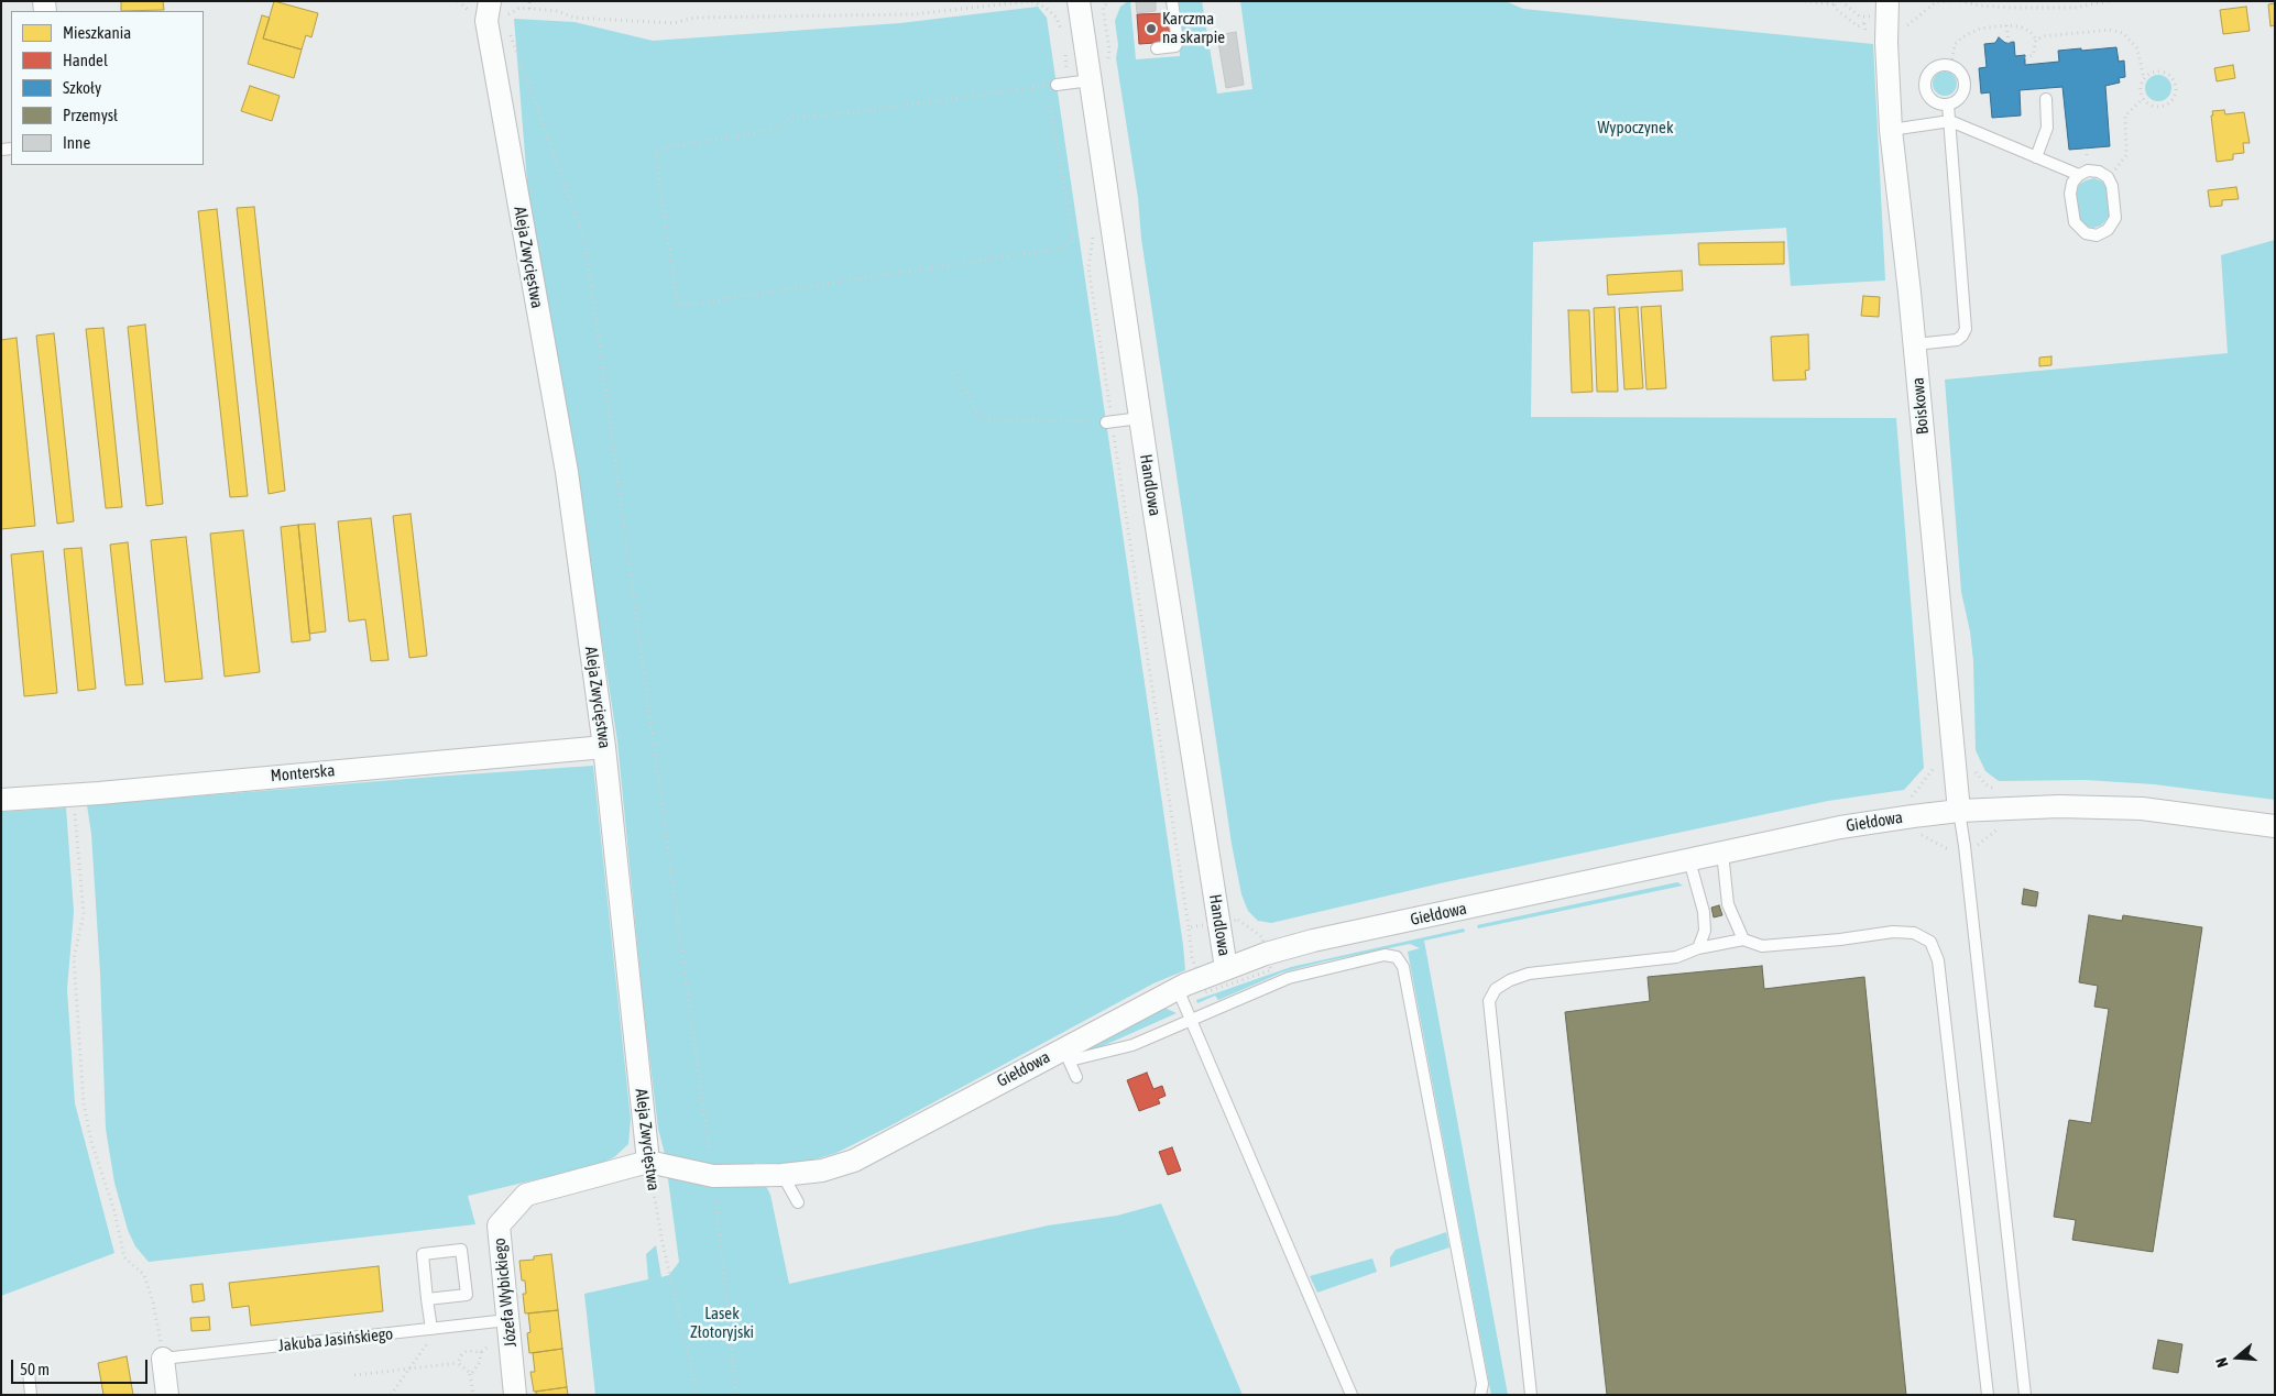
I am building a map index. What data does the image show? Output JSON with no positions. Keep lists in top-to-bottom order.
{
  "streets": {
    "street": [
      "Aleja Zwycięstwa",
      "Boiskowa",
      "Handlowa",
      "Monterska",
      "Giełdowa",
      "Józefa Wybickiego"
    ],
    "lane": ["Jakuba Jasińskiego"]
  },
  "crossings": [
    ["Aleja Zwycięstwa", "Monterska"],
    ["Aleja Zwycięstwa", "Giełdowa"],
    ["Aleja Zwycięstwa", "Józefa Wybickiego"],
    ["Boiskowa", "Giełdowa"],
    ["Handlowa", "Giełdowa"],
    ["Giełdowa", "Józefa Wybickiego"],
    ["Józefa Wybickiego", "Jakuba Jasińskiego"]
  ],
  "parks": ["Wypoczynek", "Lasek Złotoryjski"],
  "places": ["Karczma na skarpie"],
  "legend": [
    "Mieszkania",
    "Handel",
    "Szkoły",
    "Przemysł",
    "Inne"
  ],
  "scale_bar": "50 m",
  "north": "left"
}
